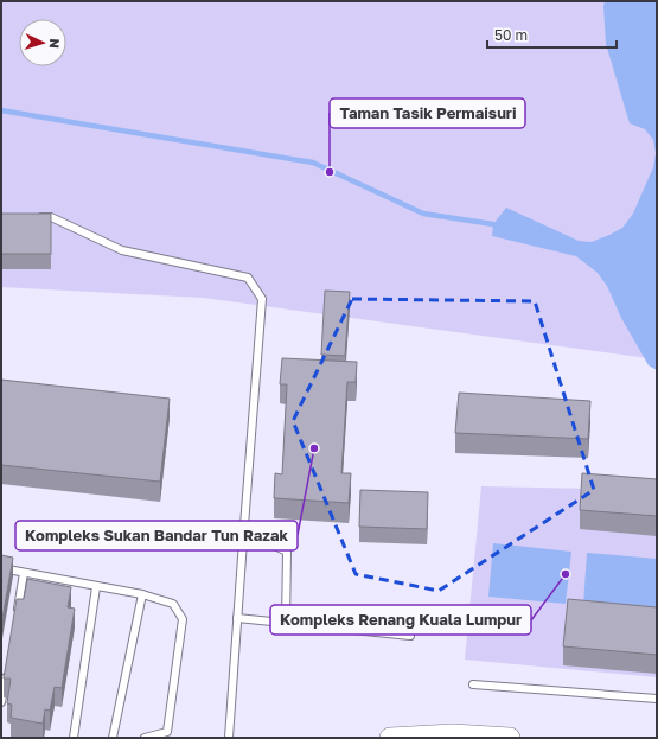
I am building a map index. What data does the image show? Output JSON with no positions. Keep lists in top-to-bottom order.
{
  "places": ["Taman Tasik Permaisuri", "Kompleks Sukan Bandar Tun Razak", "Kompleks Renang Kuala Lumpur"],
  "scale_bar": "50 m",
  "north": "right"
}
